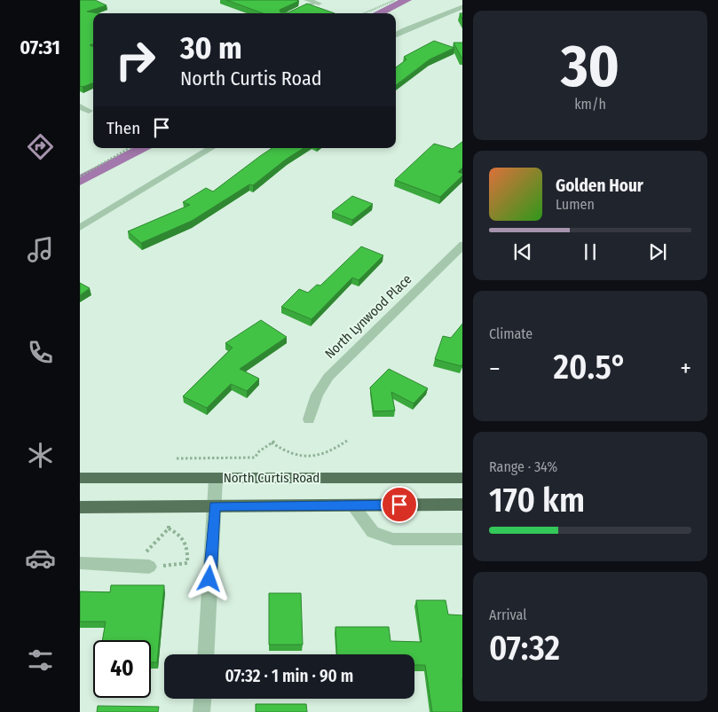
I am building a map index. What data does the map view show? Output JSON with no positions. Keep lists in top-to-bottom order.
{
  "streets": {
    "main road": ["North Curtis Road"],
    "street": ["North Lynwood Place"]
  },
  "page": {
    "tabs": "07:31",
    "tile": [
      ["30", "km/h"],
      "Climate",
      ["Range · 34%", "170 km"],
      ["Arrival", "07:32"]
    ],
    "turn": ["30 m", "North Curtis Road"],
    "then": "Then",
    "song": ["Golden Hour", "Lumen"],
    "heat": ["−", "20.5°", "+"],
    "limit": "40",
    "trip": "07:32 · 1 min · 90 m"
  }
}
